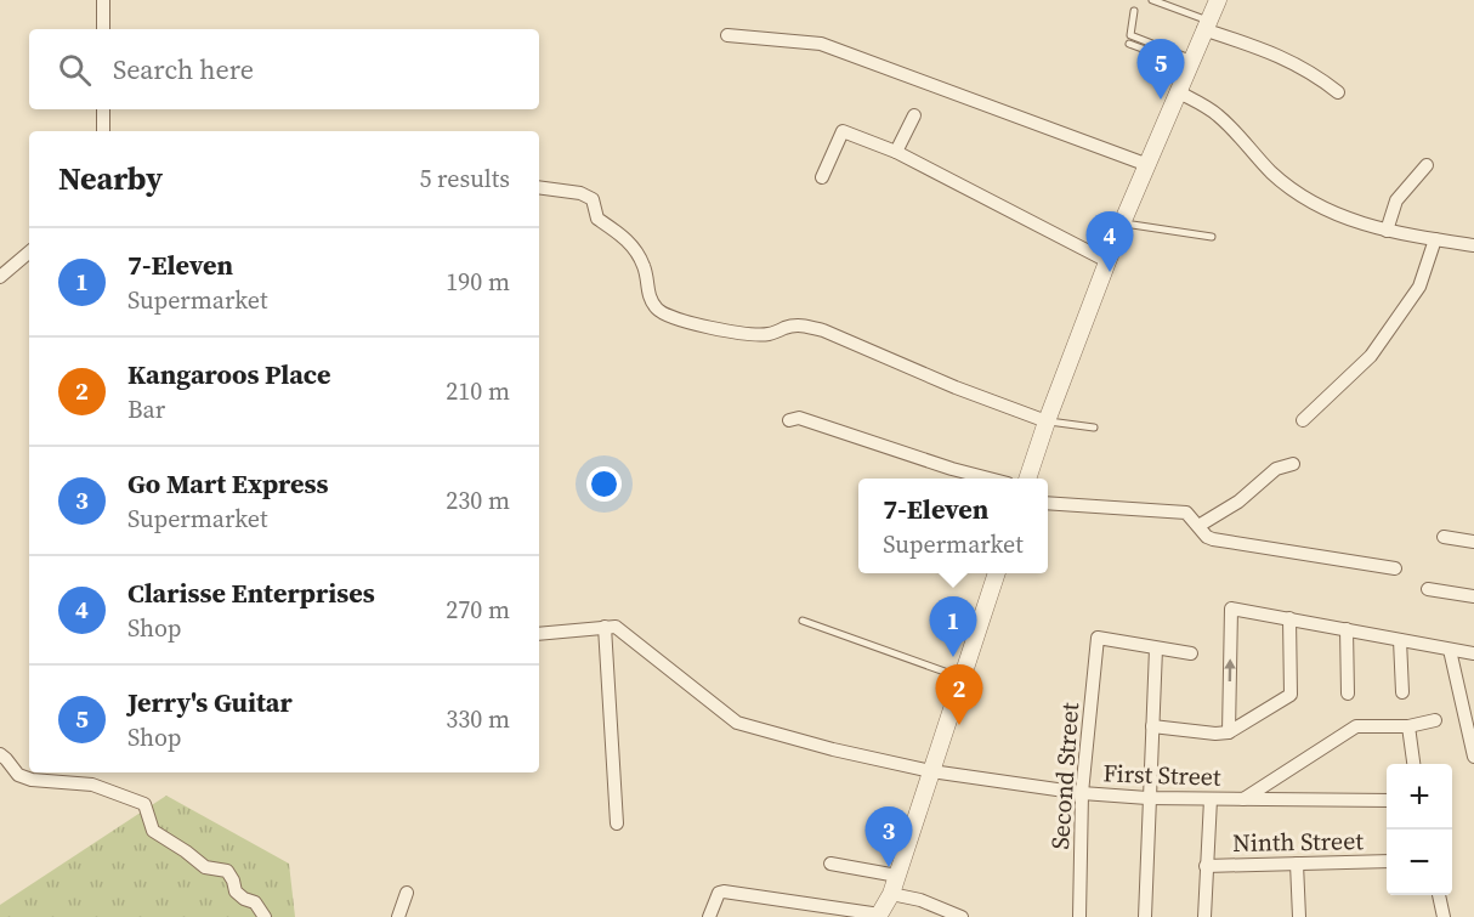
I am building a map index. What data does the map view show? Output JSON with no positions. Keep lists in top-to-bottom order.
{
  "streets": {
    "street": ["First Street", "Second Street", "Ninth Street"]
  },
  "crossings": [
    ["First Street", "Second Street"]
  ],
  "page": {
    "search": "Search here",
    "pins": [
      "5",
      "4",
      "1",
      "2",
      "3"
    ],
    "heading": ["Nearby", "5 results"],
    "list": [
      {
        "mark": "1",
        "name": "7-Eleven",
        "note": "Supermarket",
        "value": "190 m"
      },
      {
        "mark": "2",
        "name": "Kangaroos Place",
        "note": "Bar",
        "value": "210 m"
      },
      {
        "mark": "3",
        "name": "Go Mart Express",
        "note": "Supermarket",
        "value": "230 m"
      },
      {
        "mark": "4",
        "name": "Clarisse Enterprises",
        "note": "Shop",
        "value": "270 m"
      },
      {
        "mark": "5",
        "name": "Jerry's Guitar",
        "note": "Shop",
        "value": "330 m"
      }
    ],
    "popup": ["7-Eleven", "Supermarket"],
    "map_buttons": ["+", "−"]
  }
}
